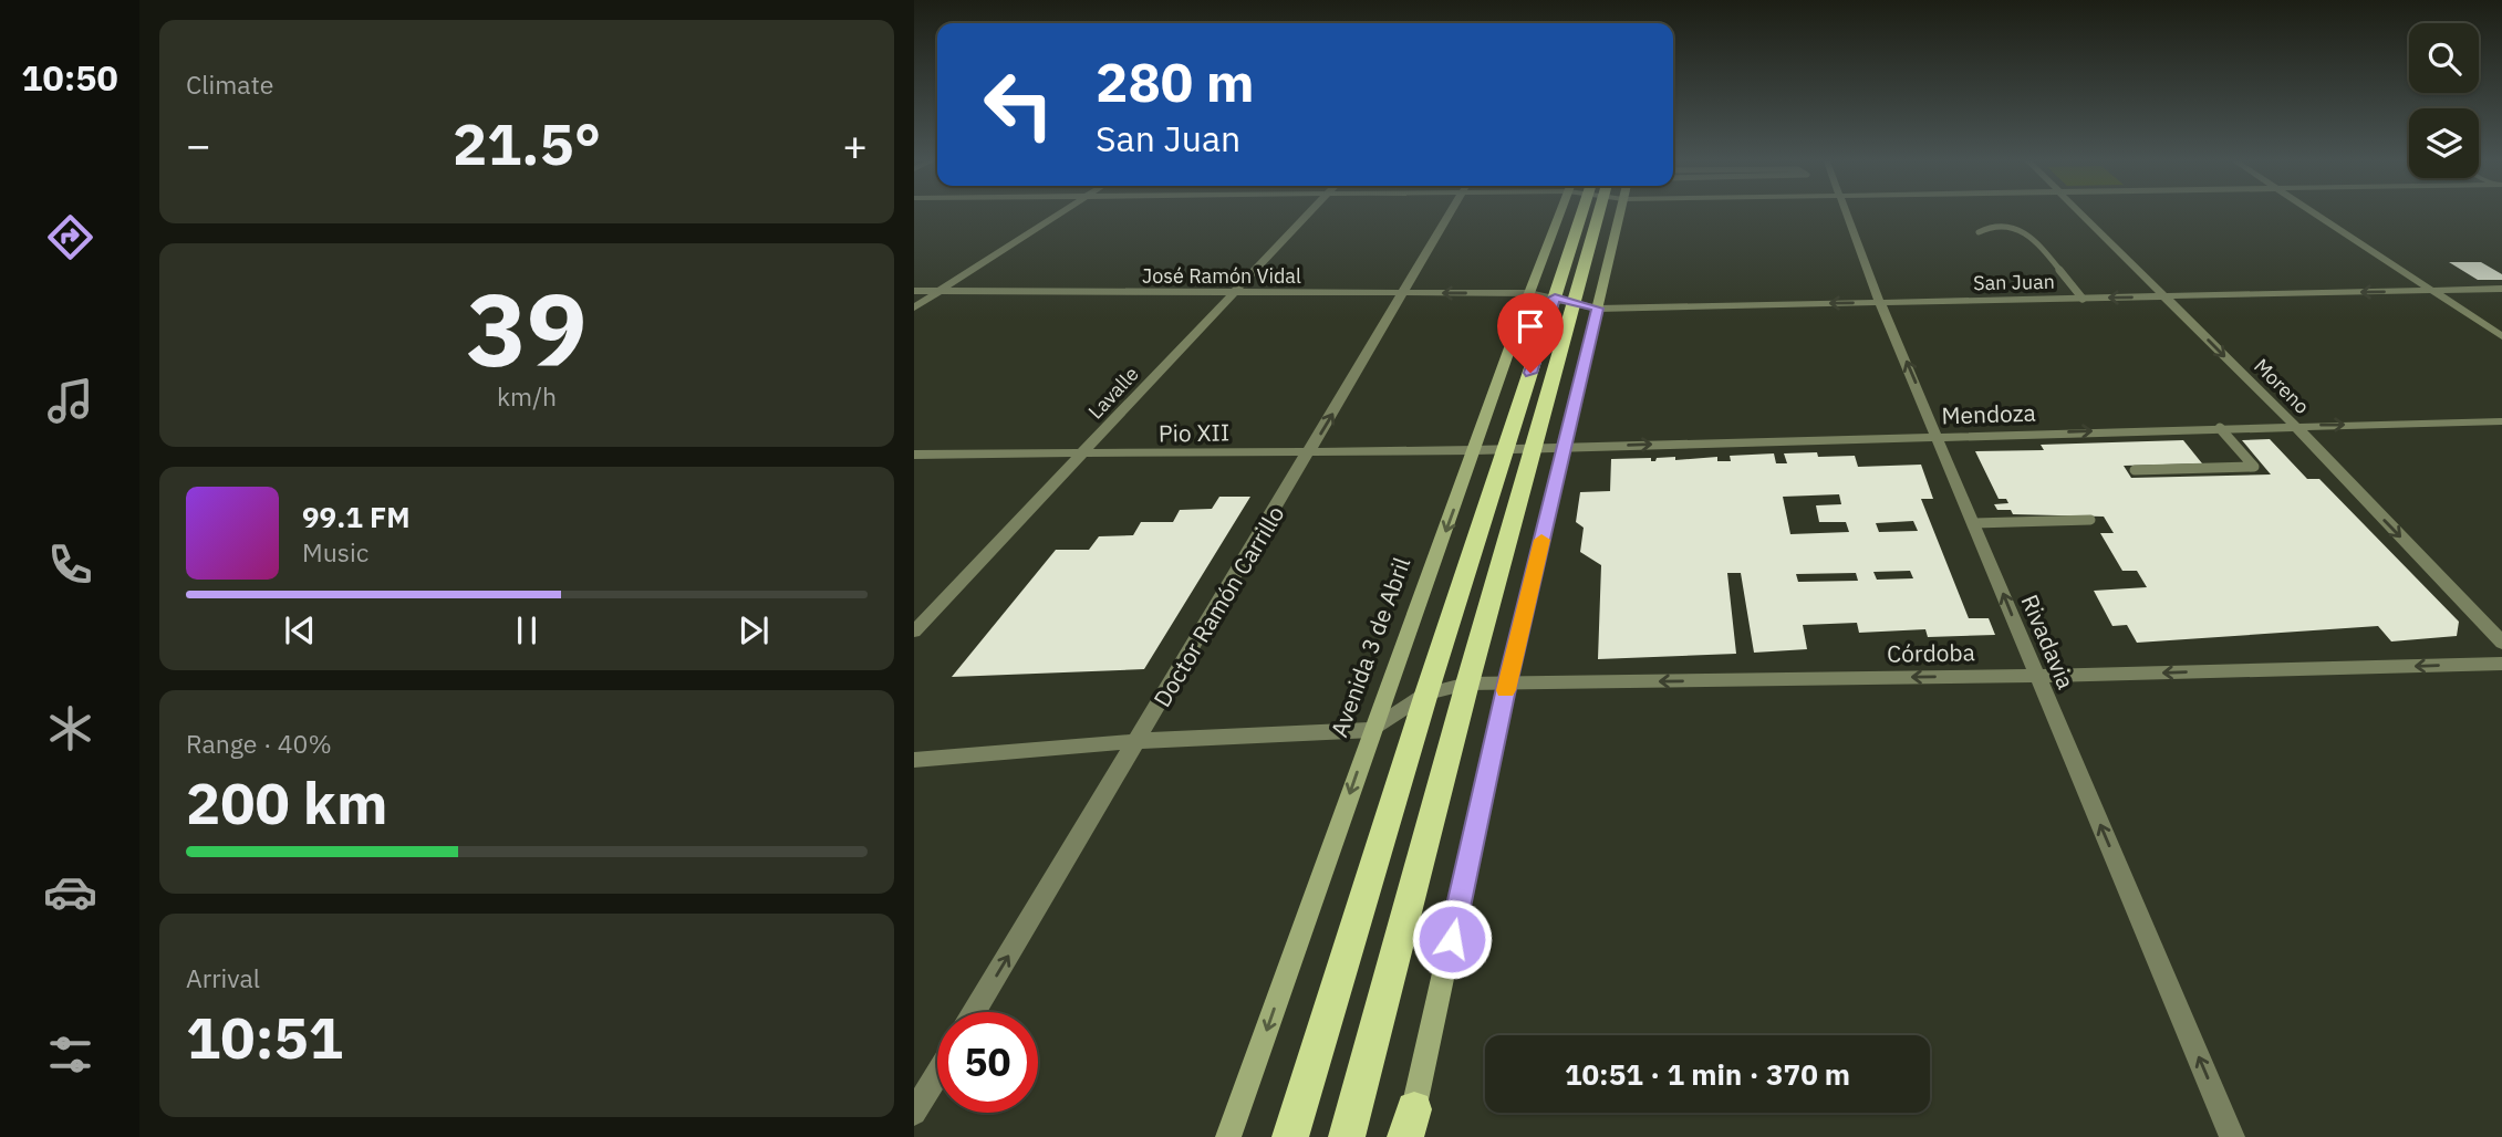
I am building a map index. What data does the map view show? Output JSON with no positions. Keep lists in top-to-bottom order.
{
  "streets": {
    "main road": ["Avenida 3 de Abril"],
    "street": [
      "José Ramón Vidal",
      "San Juan",
      "Moreno",
      "Lavalle",
      "Mendoza",
      "Pio XII",
      "Doctor Ramón Carrillo",
      "Rivadavia",
      "Córdoba"
    ]
  },
  "crossings": [
    ["José Ramón Vidal", "San Juan"],
    ["José Ramón Vidal", "Lavalle"],
    ["José Ramón Vidal", "Doctor Ramón Carrillo"],
    ["José Ramón Vidal", "Avenida 3 de Abril"],
    ["San Juan", "Moreno"],
    ["San Juan", "Rivadavia"],
    ["San Juan", "Avenida 3 de Abril"],
    ["Moreno", "Mendoza"],
    ["Lavalle", "Pio XII"],
    ["Mendoza", "Pio XII"],
    ["Mendoza", "Rivadavia"],
    ["Mendoza", "Avenida 3 de Abril"],
    ["Pio XII", "Doctor Ramón Carrillo"],
    ["Pio XII", "Avenida 3 de Abril"],
    ["Rivadavia", "Córdoba"],
    ["Avenida 3 de Abril", "Córdoba"]
  ],
  "one_way": [
    "San Juan",
    "Moreno",
    "Mendoza",
    "Doctor Ramón Carrillo",
    "Rivadavia",
    "Córdoba"
  ],
  "page": {
    "tabs": "10:50",
    "tile": [
      "Climate",
      ["39", "km/h"],
      ["Range · 40%", "200 km"],
      ["Arrival", "10:51"]
    ],
    "turn": ["280 m", "San Juan"],
    "heat": ["−", "21.5°", "+"],
    "song": ["99.1 FM", "Music"],
    "limit": "50",
    "trip": "10:51 · 1 min · 370 m"
  }
}
